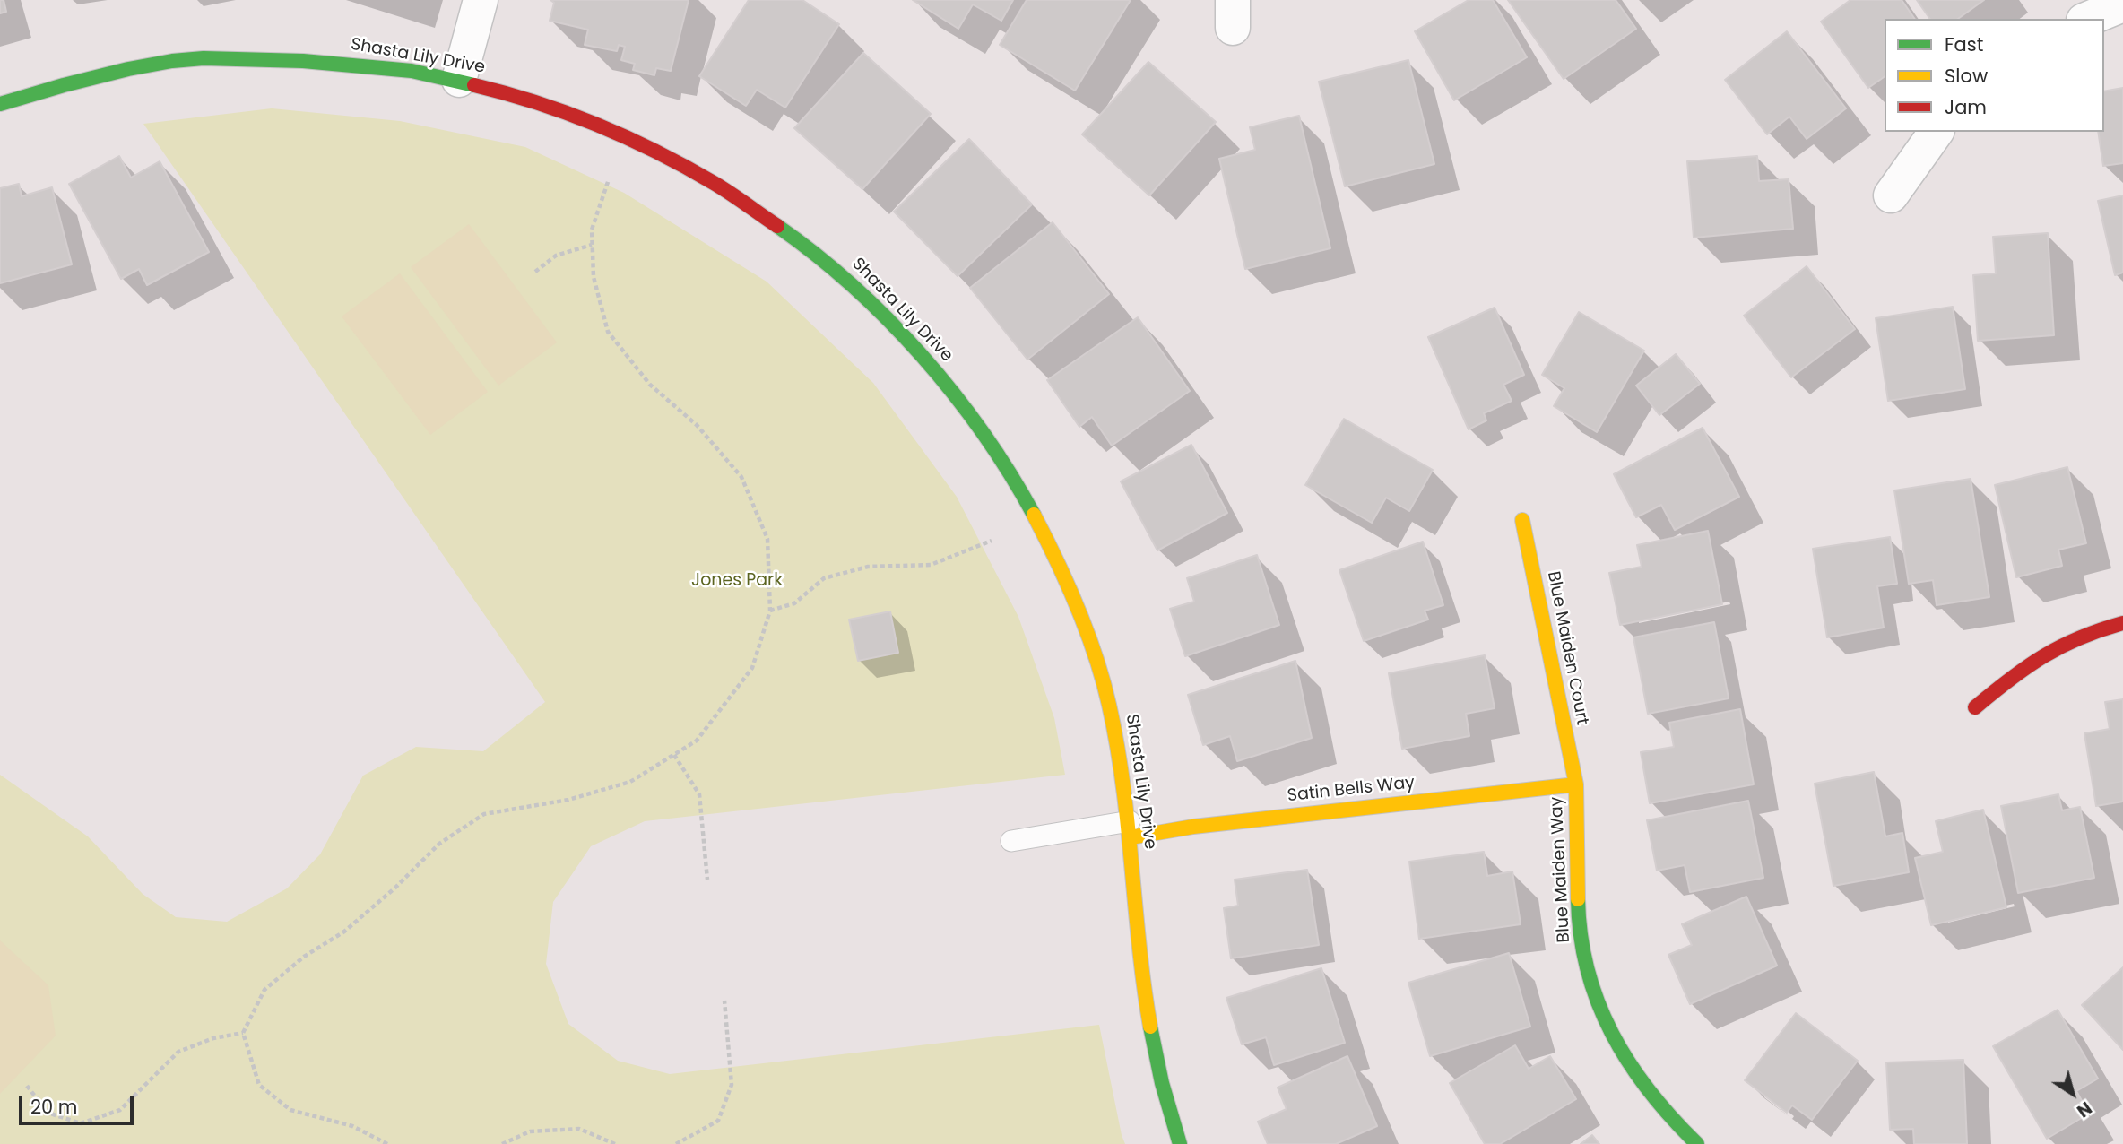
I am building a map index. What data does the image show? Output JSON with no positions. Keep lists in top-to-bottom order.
{
  "streets": {
    "street": [
      "Shasta Lily Drive",
      "Blue Maiden Court",
      "Satin Bells Way",
      "Blue Maiden Way"
    ]
  },
  "crossings": [
    ["Shasta Lily Drive", "Satin Bells Way"],
    ["Blue Maiden Court", "Satin Bells Way"],
    ["Blue Maiden Court", "Blue Maiden Way"],
    ["Satin Bells Way", "Blue Maiden Way"]
  ],
  "parks": ["Jones Park"],
  "legend": ["Fast", "Slow", "Jam"],
  "scale_bar": "20 m",
  "north": "bottom right"
}
